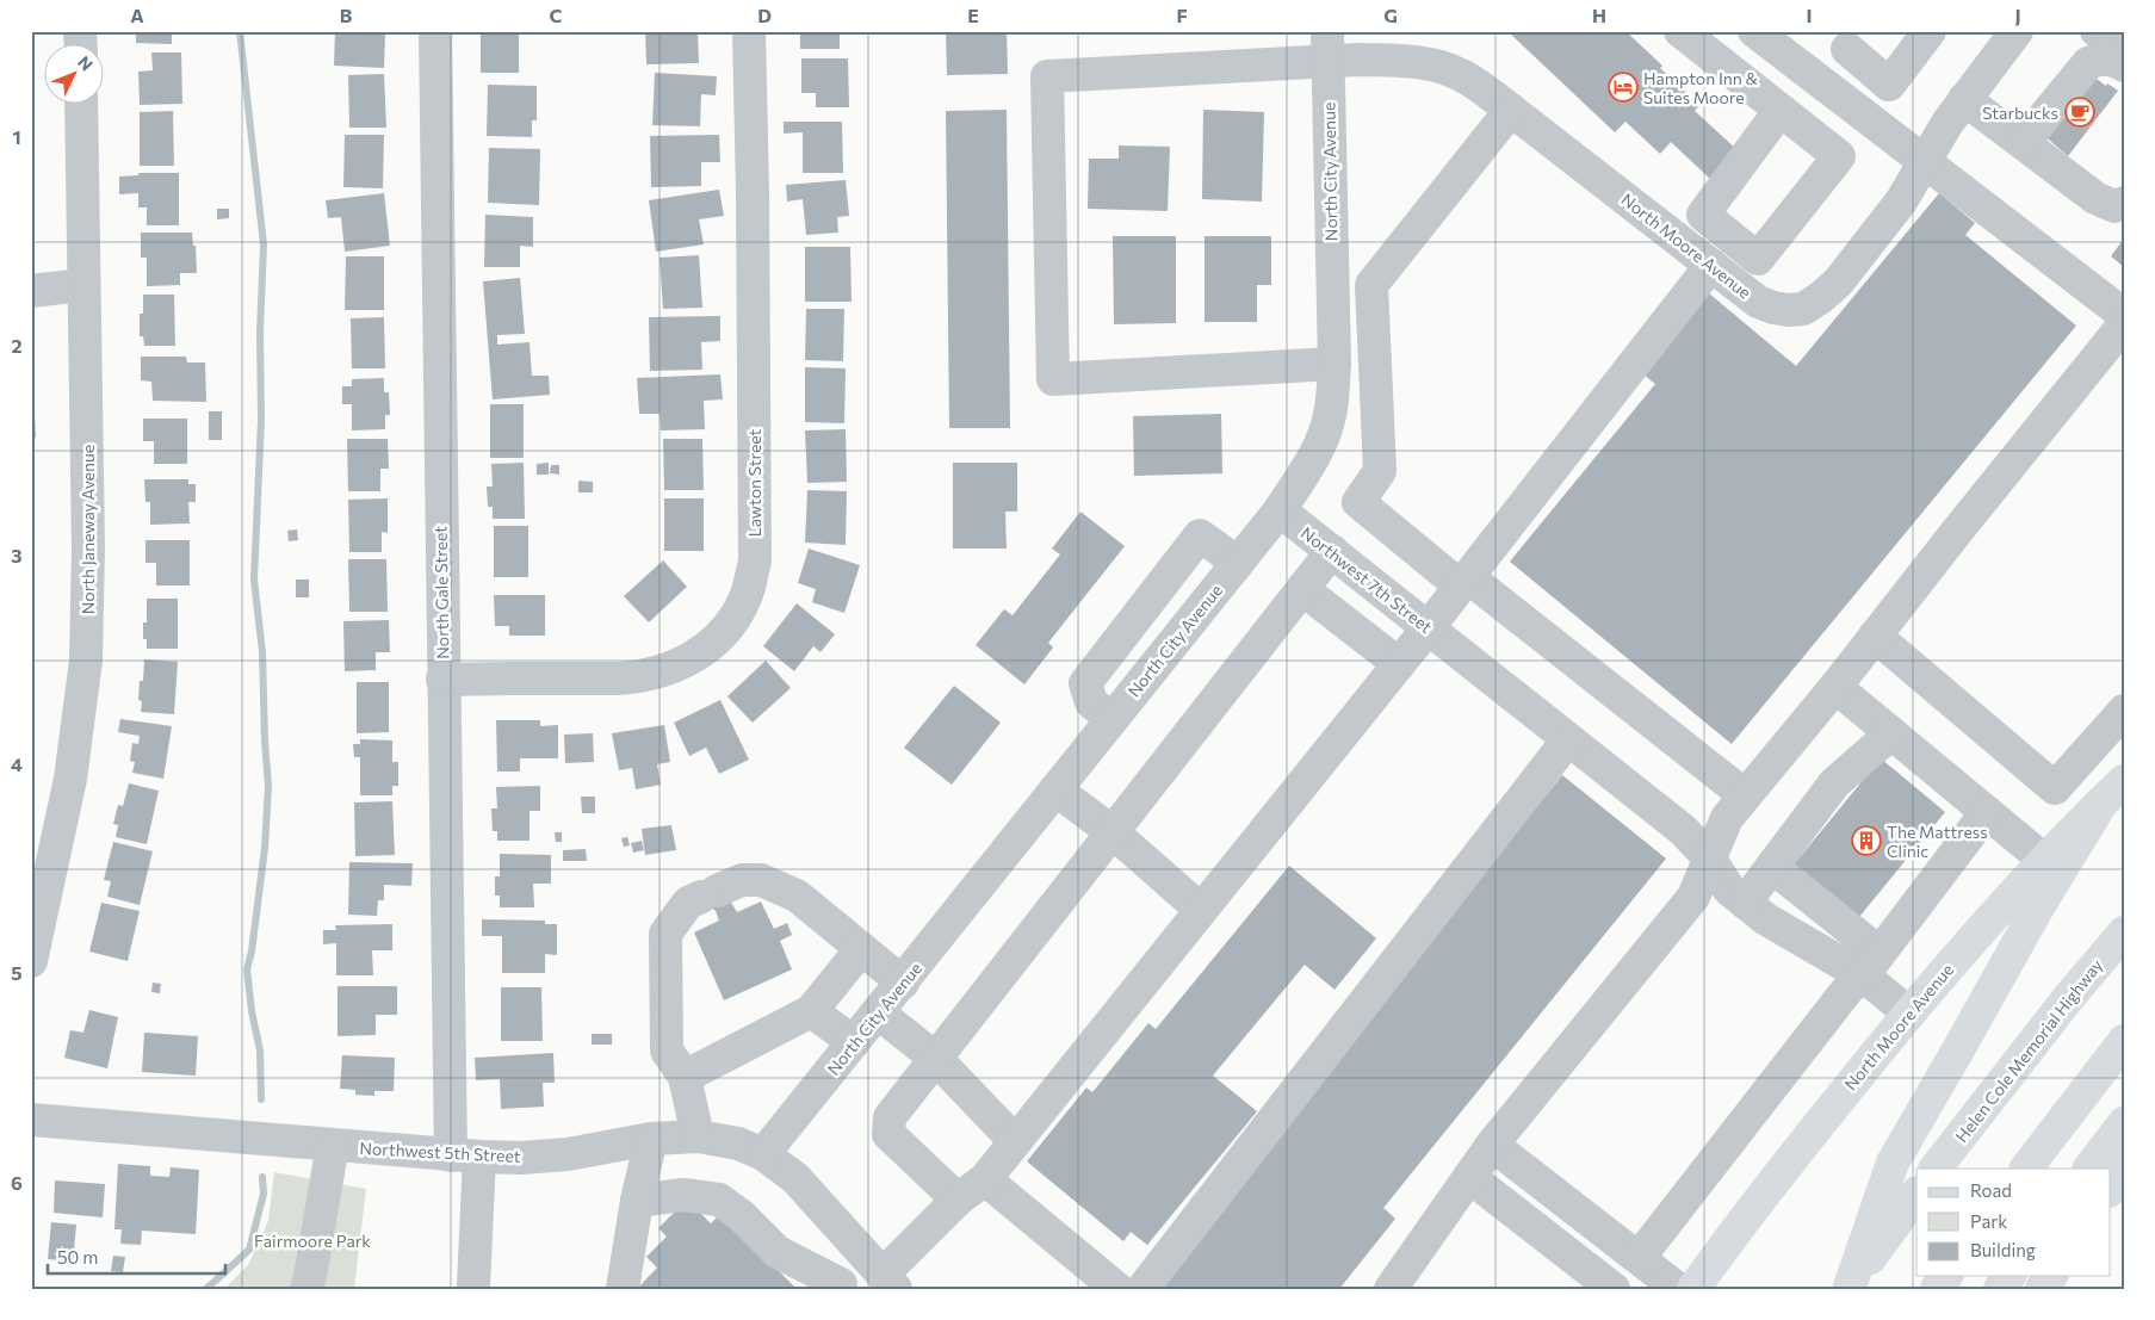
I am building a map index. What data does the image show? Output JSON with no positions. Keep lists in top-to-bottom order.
{
  "streets": {
    "main road": ["North Moore Avenue", "Helen Cole Memorial Highway"],
    "street": [
      "North City Avenue",
      "Lawton Street",
      "North Janeway Avenue",
      "Northwest 7th Street",
      "North Gale Street",
      "Northwest 5th Street"
    ]
  },
  "crossings": [
    ["North City Avenue", "North Moore Avenue"],
    ["North City Avenue", "Northwest 7th Street"],
    ["North City Avenue", "Northwest 5th Street"],
    ["Lawton Street", "North Gale Street"],
    ["North Gale Street", "Northwest 5th Street"]
  ],
  "parks": ["Fairmoore Park"],
  "places": {
    "hotel": ["Hampton Inn & Suites Moore"],
    "cafe": ["Starbucks"],
    "building": ["The Mattress Clinic"]
  },
  "legend": ["Road", "Park", "Building"],
  "scale_bar": "50 m",
  "north": "top right",
  "grid": {
    "columns": [
      "A",
      "B",
      "C",
      "D",
      "E",
      "F",
      "G",
      "H",
      "I",
      "J"
    ],
    "rows": [
      "1",
      "2",
      "3",
      "4",
      "5",
      "6"
    ]
  }
}
